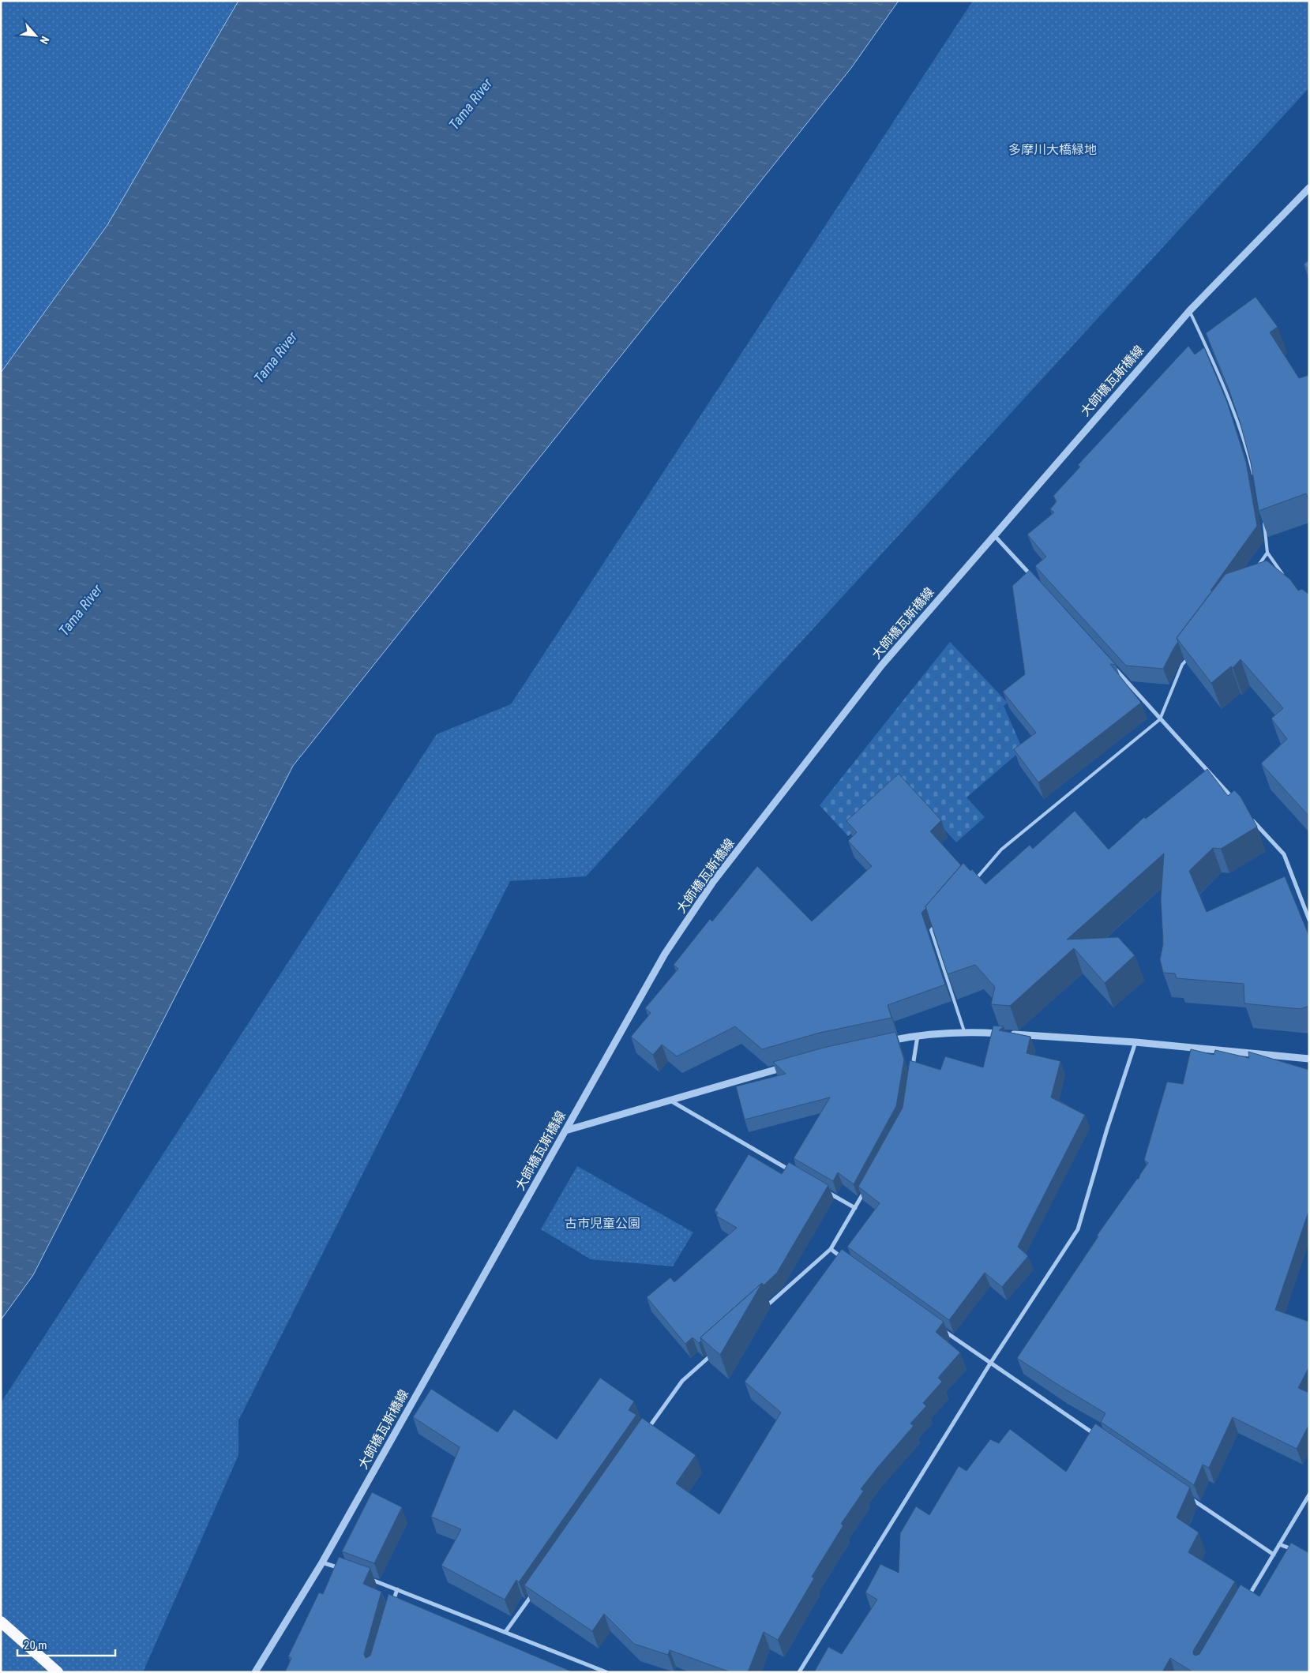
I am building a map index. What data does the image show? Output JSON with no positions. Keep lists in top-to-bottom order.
{
  "streets": {
    "street": ["大師橋瓦斯橋線"]
  },
  "water": ["Tama River"],
  "parks": ["多摩川大橋緑地", "古市児童公園"],
  "scale_bar": "20 m",
  "north": "bottom right"
}
